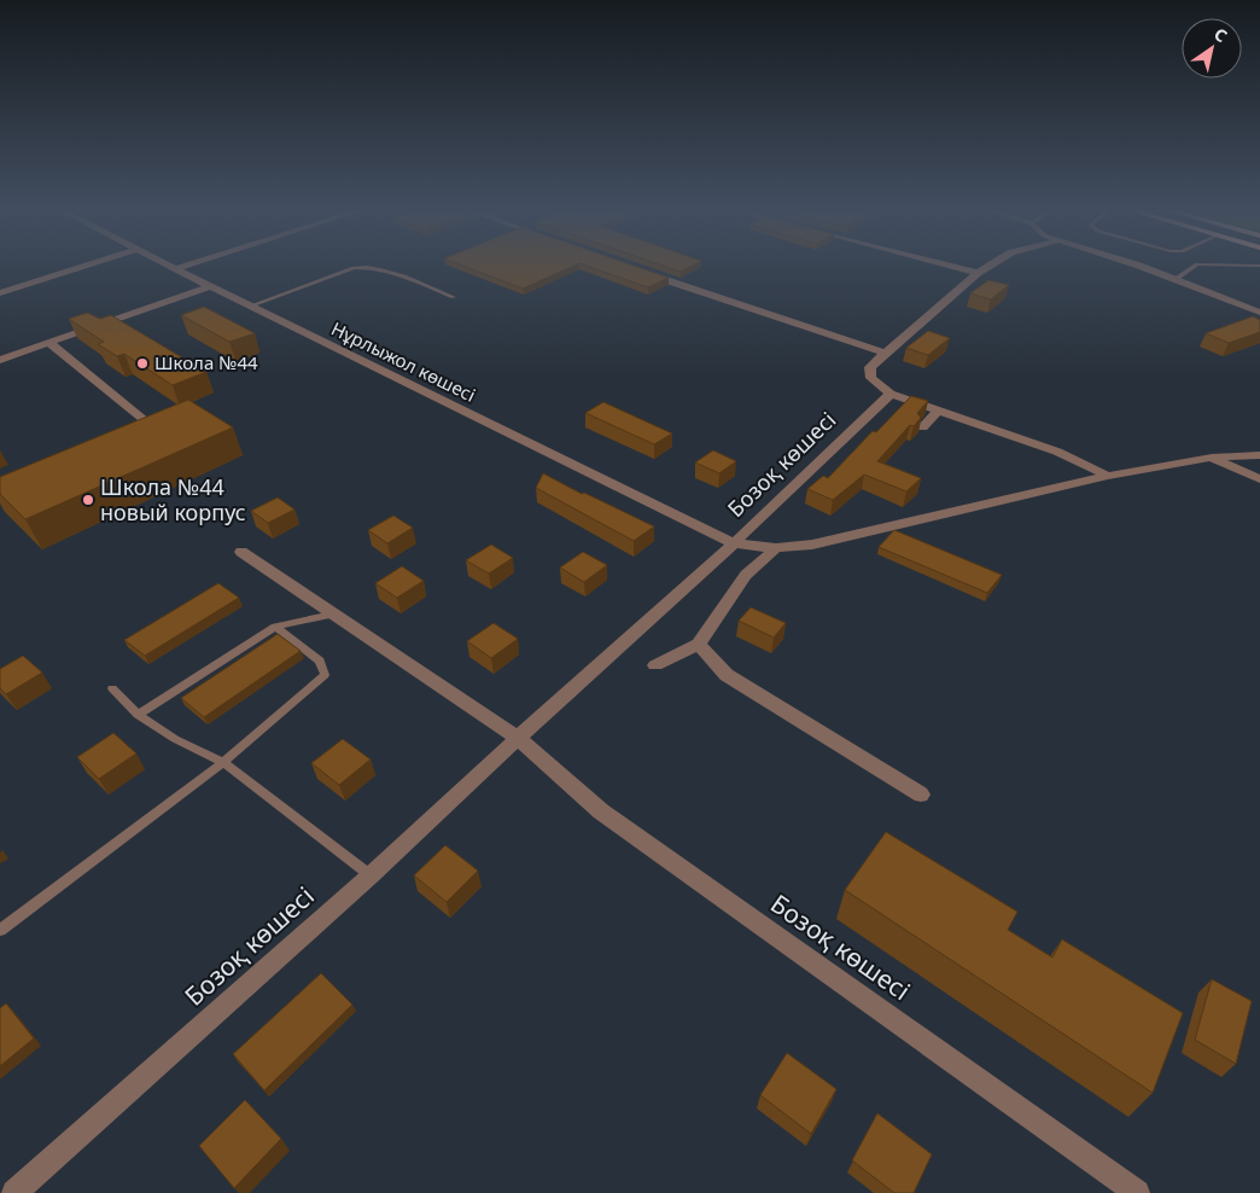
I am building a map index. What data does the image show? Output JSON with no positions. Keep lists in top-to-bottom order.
{
  "streets": {
    "street": ["Нұрлыжол көшесі", "Бозоқ көшесі"]
  },
  "crossings": [
    ["Нұрлыжол көшесі", "Бозоқ көшесі"]
  ],
  "places": ["Школа №44", "Школа №44 новый корпус"],
  "north": "top right"
}
